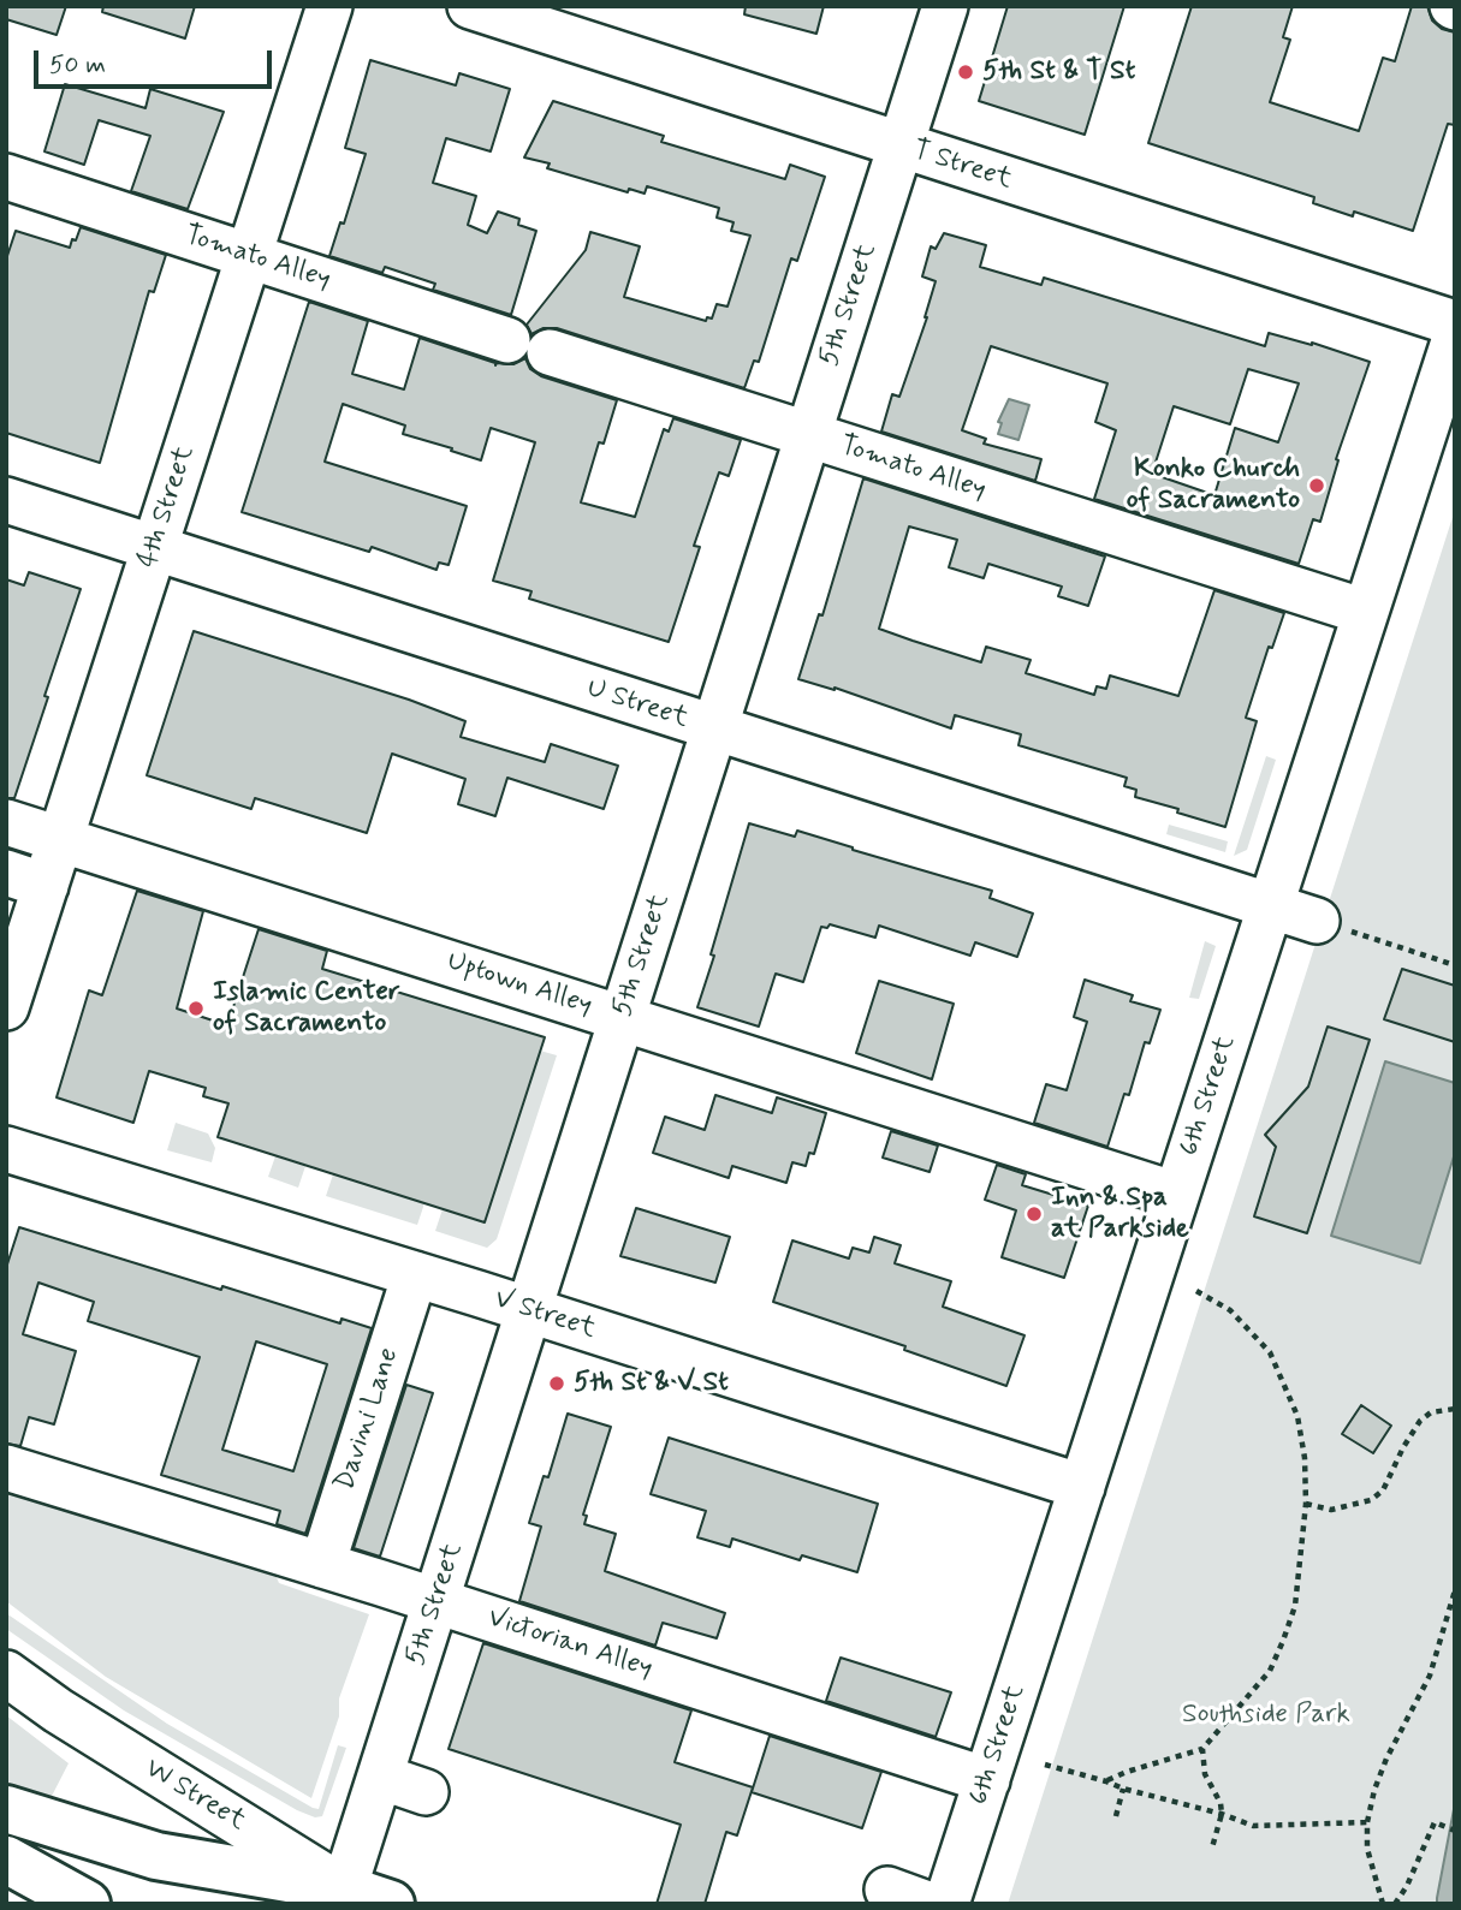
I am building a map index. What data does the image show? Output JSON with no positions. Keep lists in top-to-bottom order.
{
  "streets": {
    "main road": ["W Street"],
    "street": [
      "T Street",
      "Tomato Alley",
      "5th Street",
      "4th Street",
      "U Street",
      "Uptown Alley",
      "6th Street",
      "V Street",
      "Davini Lane",
      "Victorian Alley"
    ]
  },
  "crossings": [
    ["T Street", "5th Street"],
    ["Tomato Alley", "5th Street"],
    ["Tomato Alley", "4th Street"],
    ["Tomato Alley", "6th Street"],
    ["5th Street", "U Street"],
    ["5th Street", "Uptown Alley"],
    ["5th Street", "V Street"],
    ["5th Street", "Victorian Alley"],
    ["5th Street", "W Street"],
    ["4th Street", "U Street"],
    ["4th Street", "Uptown Alley"],
    ["U Street", "6th Street"],
    ["Uptown Alley", "6th Street"],
    ["6th Street", "V Street"],
    ["6th Street", "Victorian Alley"],
    ["V Street", "Davini Lane"],
    ["Davini Lane", "Victorian Alley"]
  ],
  "parks": ["Southside Park"],
  "places": [
    "5th St & T St",
    "Konko Church of Sacramento",
    "Islamic Center of Sacramento",
    "Inn & Spa at Parkside",
    "5th St & V St"
  ],
  "scale_bar": "50 m"
}
